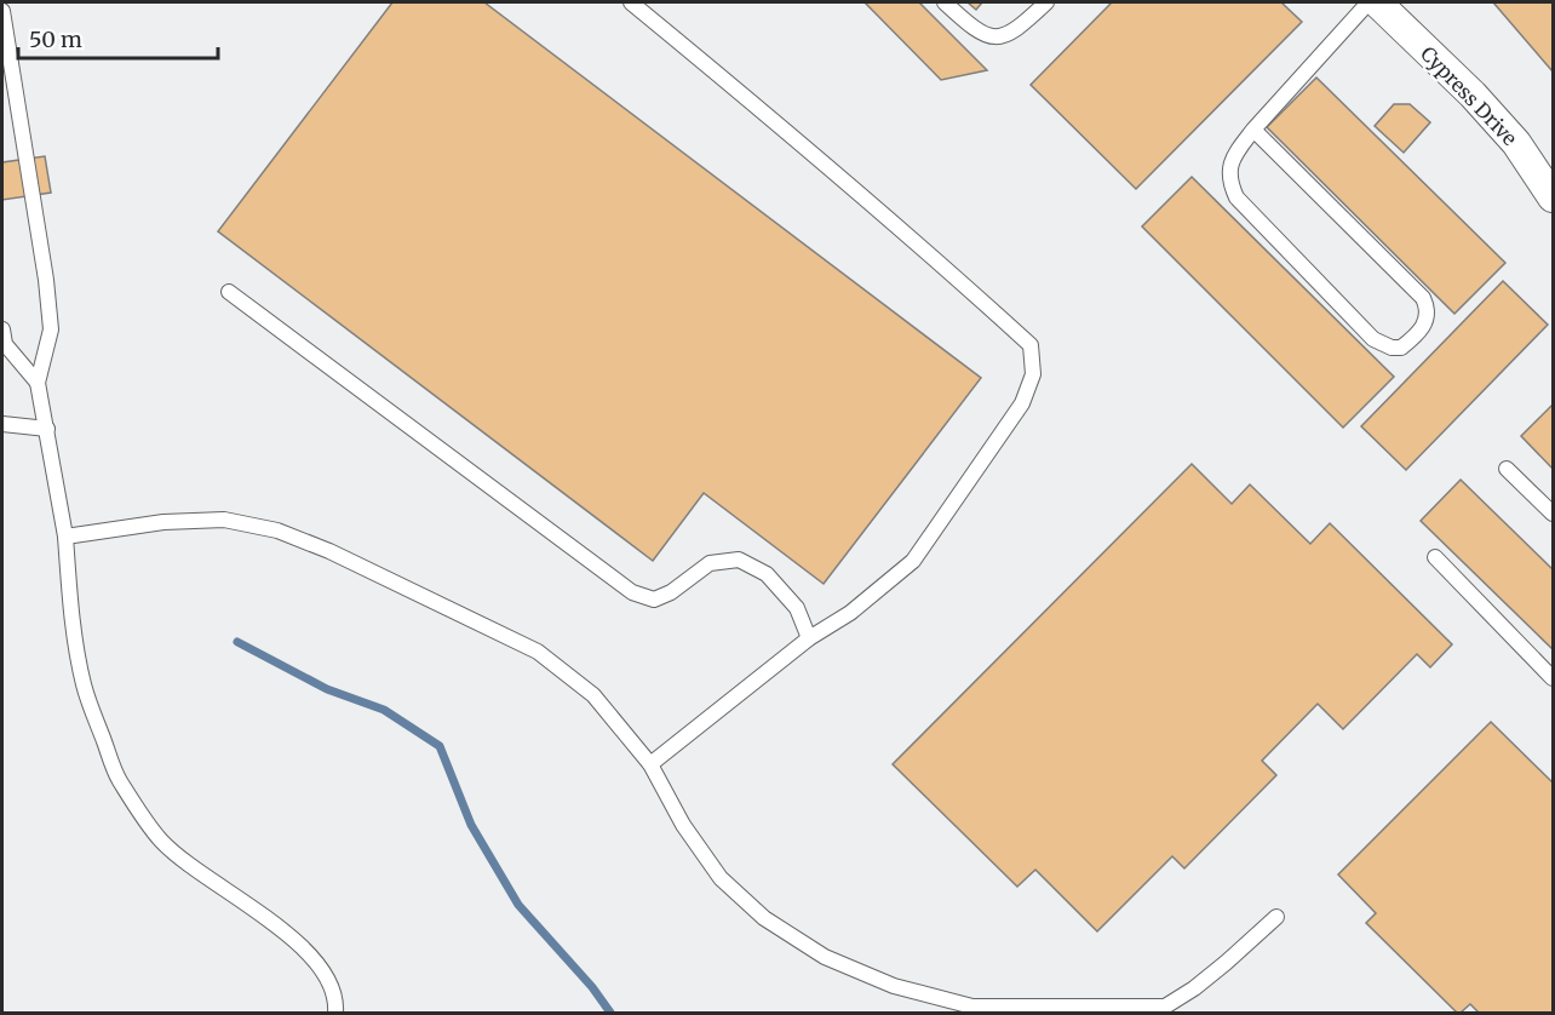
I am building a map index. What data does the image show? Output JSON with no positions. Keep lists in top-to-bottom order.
{
  "streets": {
    "street": ["Cypress Drive"]
  },
  "scale_bar": "50 m"
}
